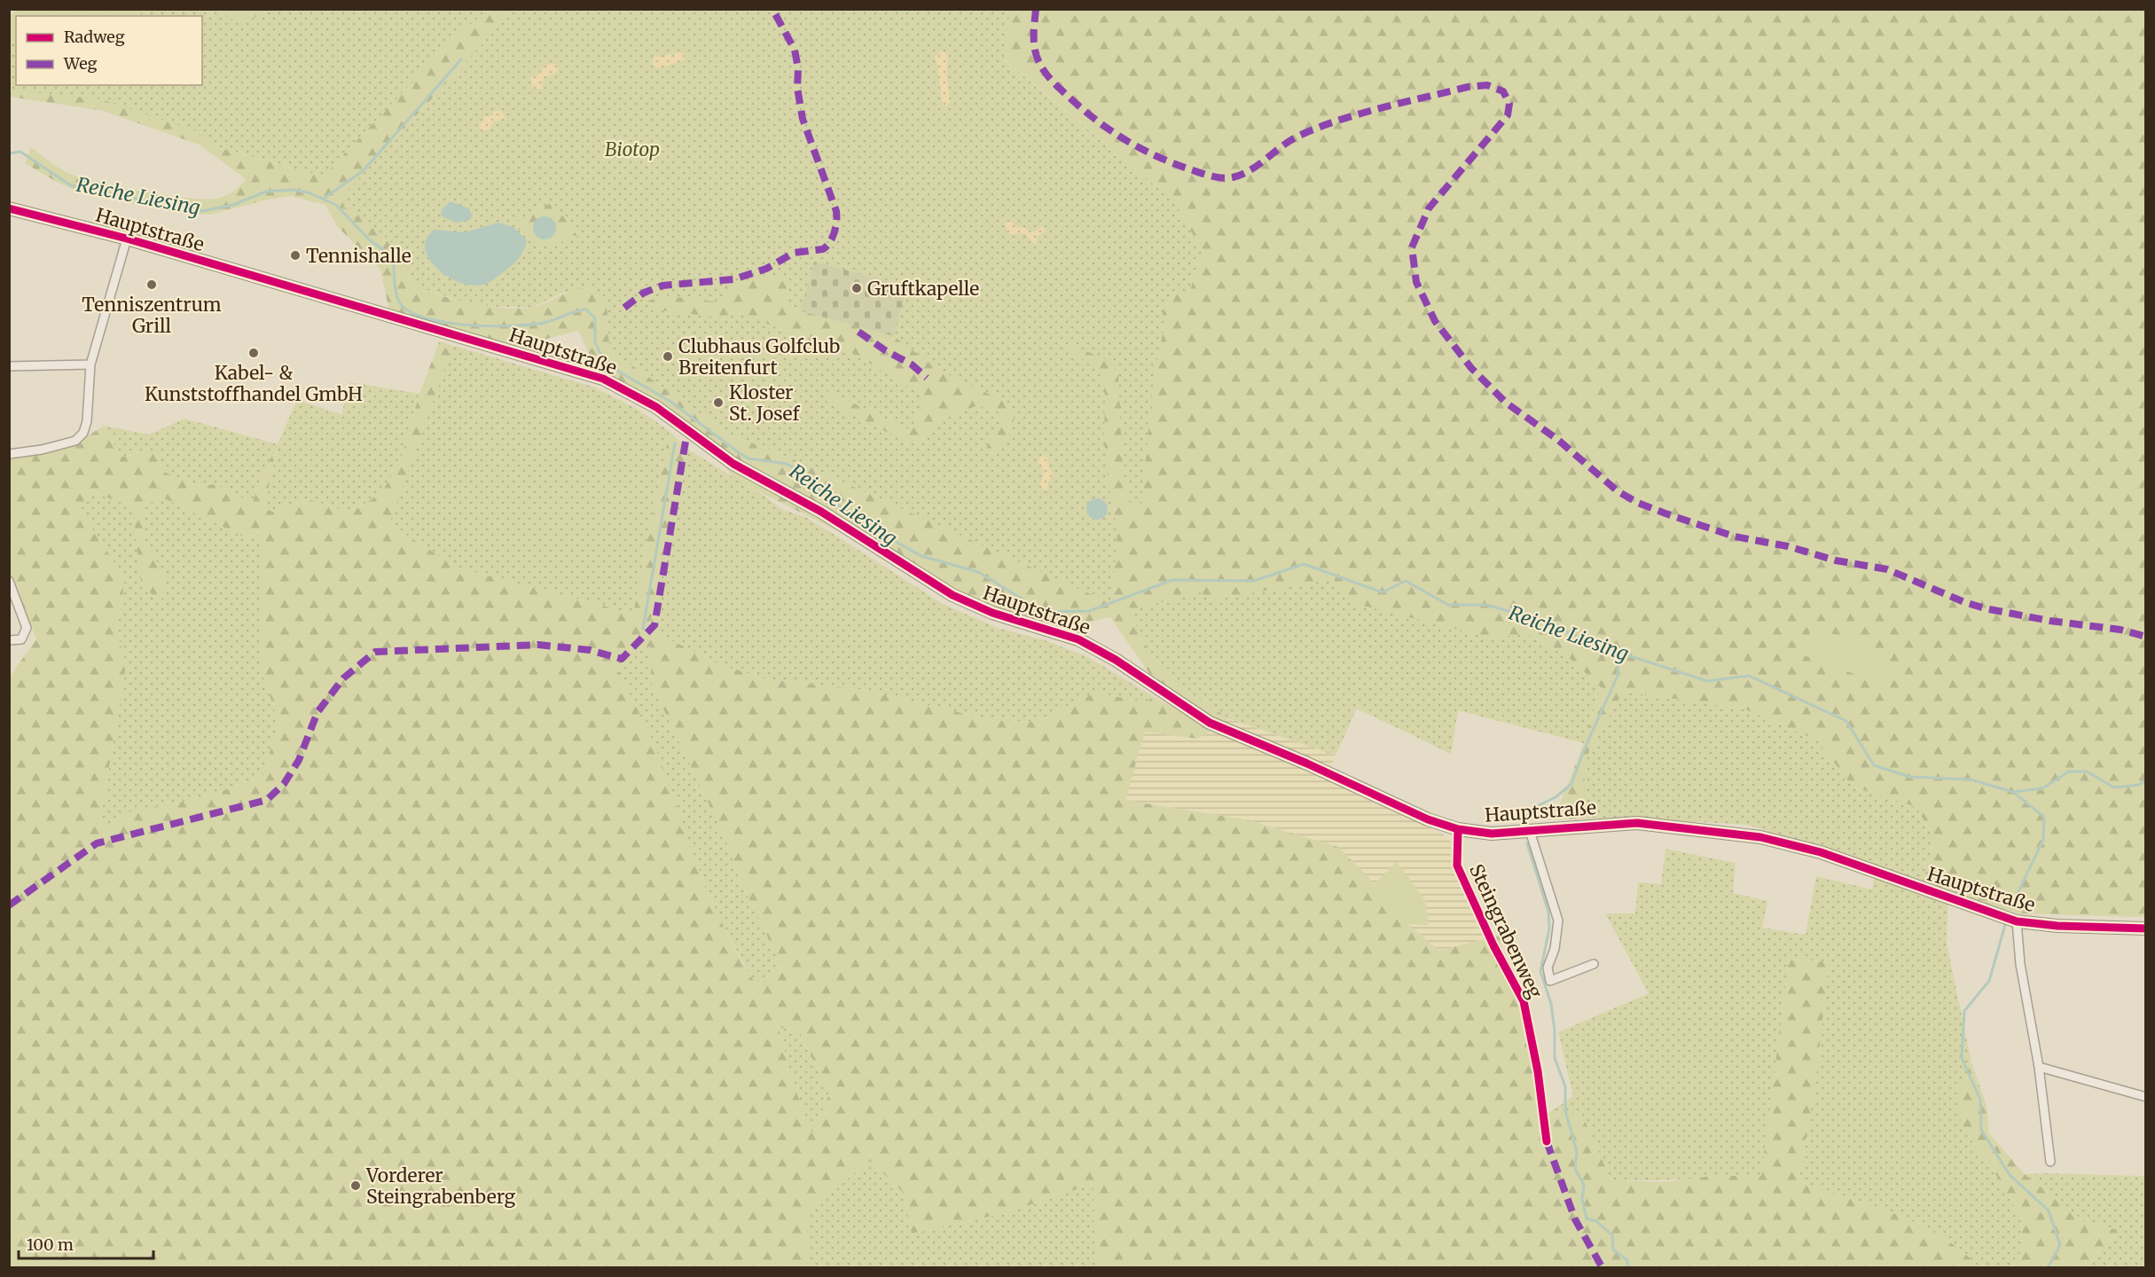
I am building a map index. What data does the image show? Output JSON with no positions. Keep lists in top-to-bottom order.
{
  "streets": {
    "main road": ["Hauptstraße"],
    "street": ["Steingrabenweg"]
  },
  "crossings": [
    ["Hauptstraße", "Steingrabenweg"]
  ],
  "water": ["Reiche Liesing"],
  "parks": ["Biotop"],
  "places": [
    "Tennishalle",
    "Tenniszentrum Grill",
    "Gruftkapelle",
    "Kabel- & Kunststoffhandel GmbH",
    "Clubhaus Golfclub Breitenfurt",
    "Kloster St. Josef",
    "Vorderer Steingrabenberg"
  ],
  "legend": ["Radweg", "Weg"],
  "scale_bar": "100 m"
}
